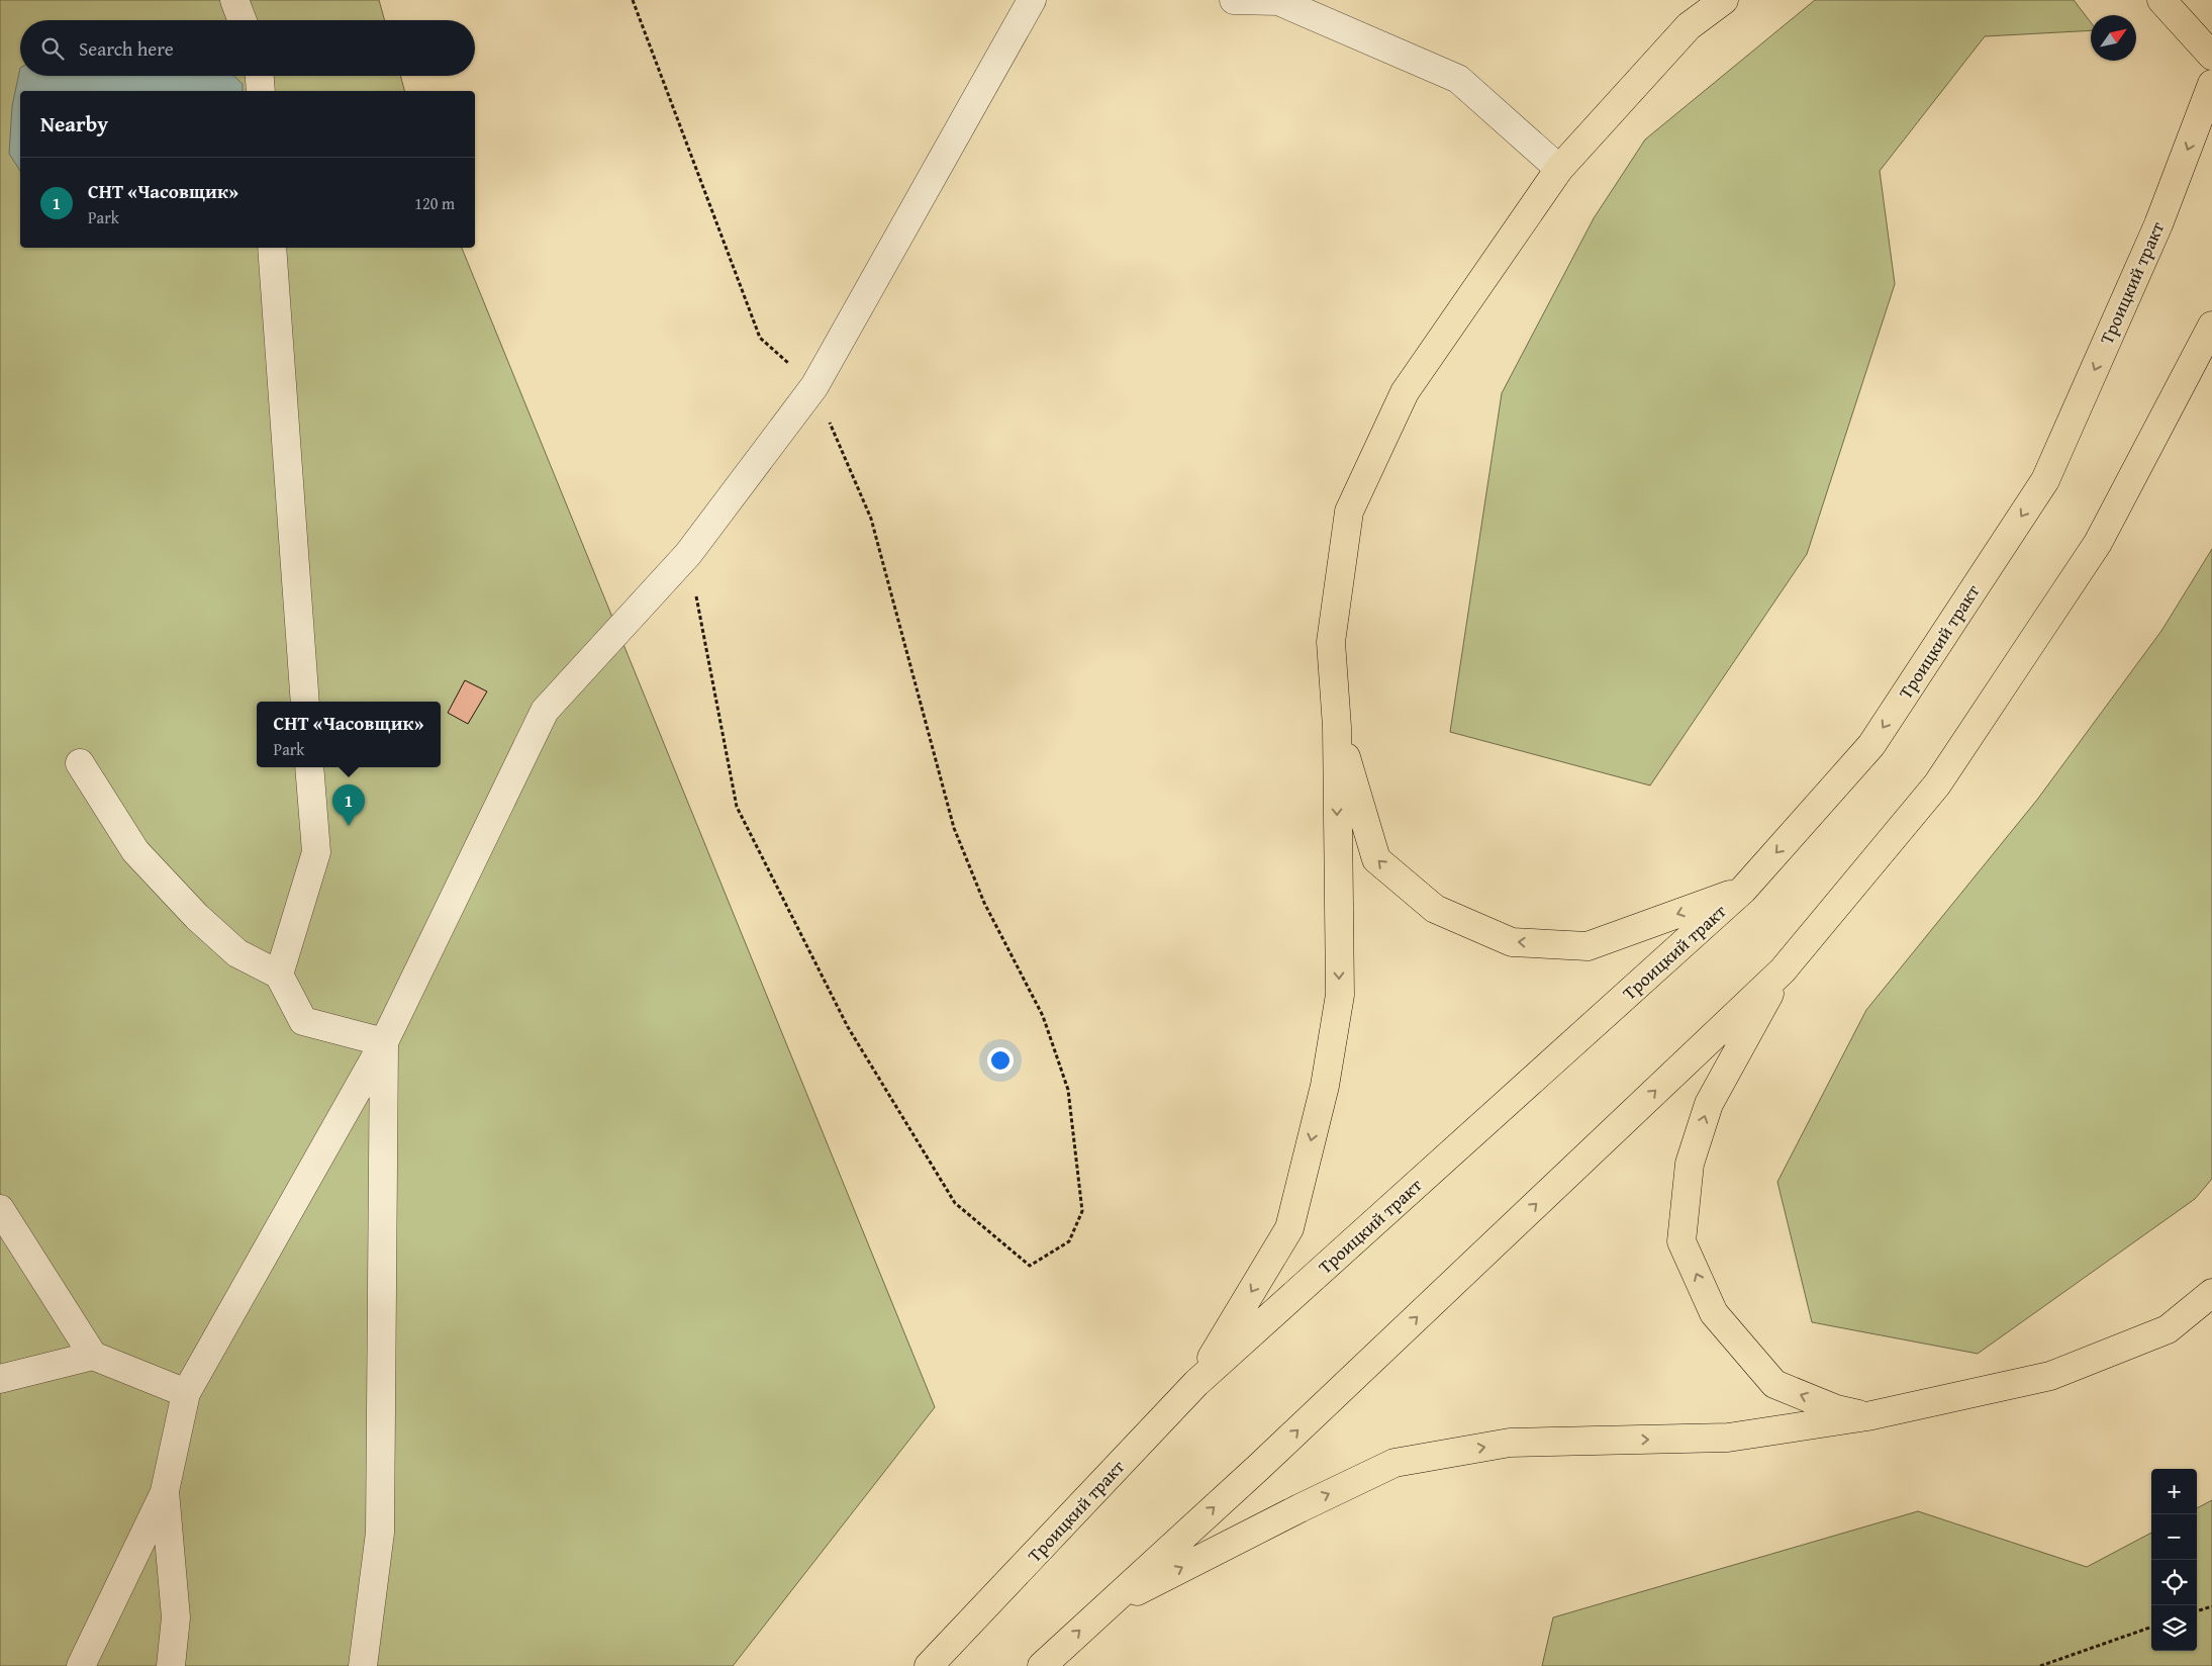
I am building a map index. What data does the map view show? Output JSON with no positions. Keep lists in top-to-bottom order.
{
  "streets": {
    "main road": ["Троицкий тракт"]
  },
  "north": "top right",
  "page": {
    "search": "Search here",
    "heading": "Nearby",
    "list": [
      {
        "mark": "1",
        "name": "СНТ «Часовщик»",
        "note": "Park",
        "value": "120 m"
      }
    ],
    "popup": ["СНТ «Часовщик»", "Park"],
    "pins": "1",
    "map_buttons": ["+", "−"]
  }
}
